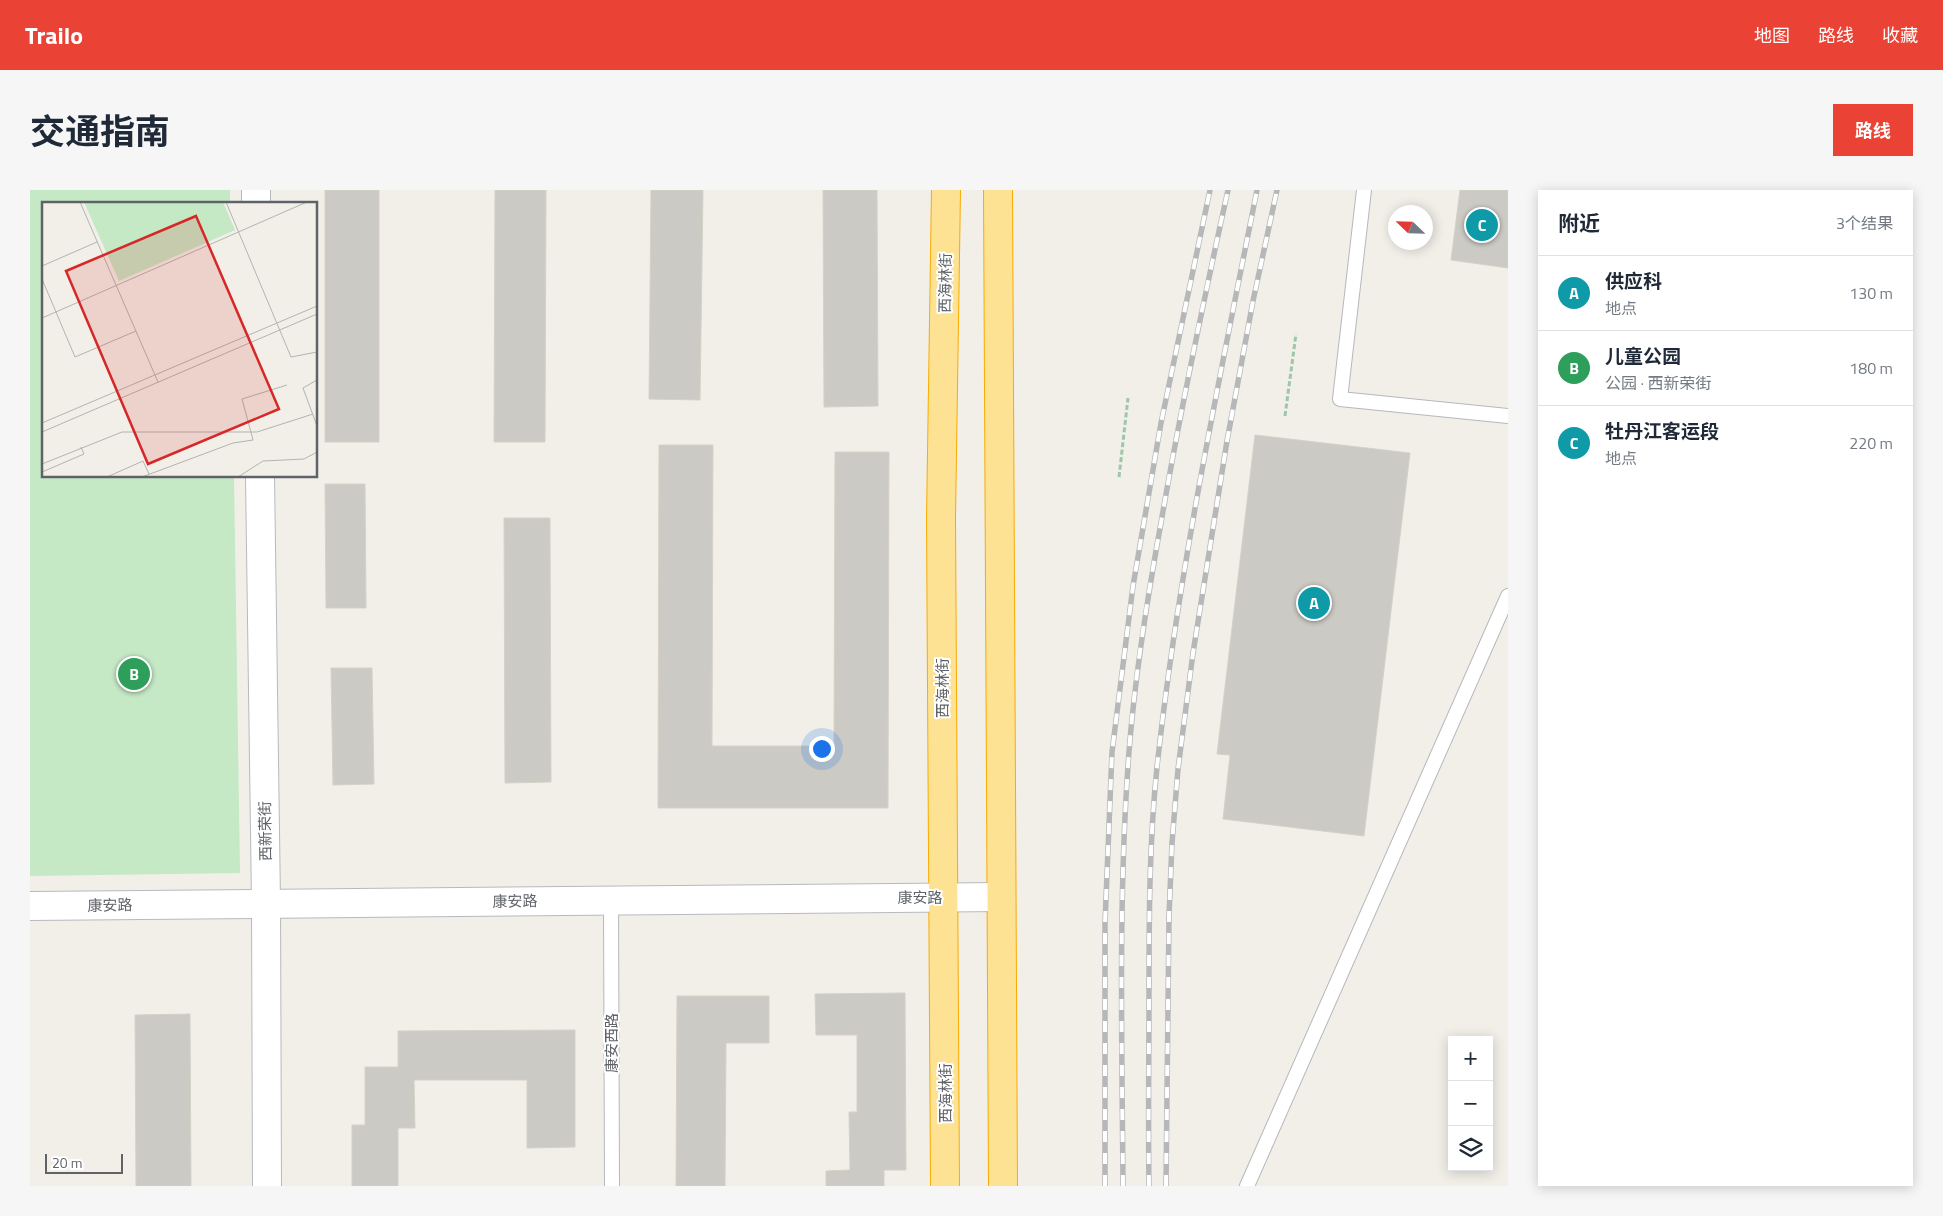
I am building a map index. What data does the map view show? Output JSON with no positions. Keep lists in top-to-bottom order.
{
  "streets": {
    "highway": ["西海林街"],
    "street": ["西新荣街", "康安路"],
    "lane": ["康安西路"]
  },
  "crossings": [
    ["西海林街", "康安路"],
    ["西新荣街", "康安路"],
    ["康安路", "康安西路"]
  ],
  "scale_bar": "20 m",
  "north": "top left",
  "page": {
    "header": "Trailo",
    "nav": ["地图", "路线", "收藏"],
    "title": "交通指南",
    "buttons": "路线",
    "heading": ["附近", "3个结果"],
    "pins": ["C", "A", "B"],
    "list": [
      {
        "mark": "A",
        "name": "供应科",
        "note": "地点",
        "value": "130 m"
      },
      {
        "mark": "B",
        "name": "儿童公园",
        "note": "公园 · 西新荣街",
        "value": "180 m"
      },
      {
        "mark": "C",
        "name": "牡丹江客运段",
        "note": "地点",
        "value": "220 m"
      }
    ],
    "map_buttons": ["+", "−"],
    "scale": "20 m"
  }
}
